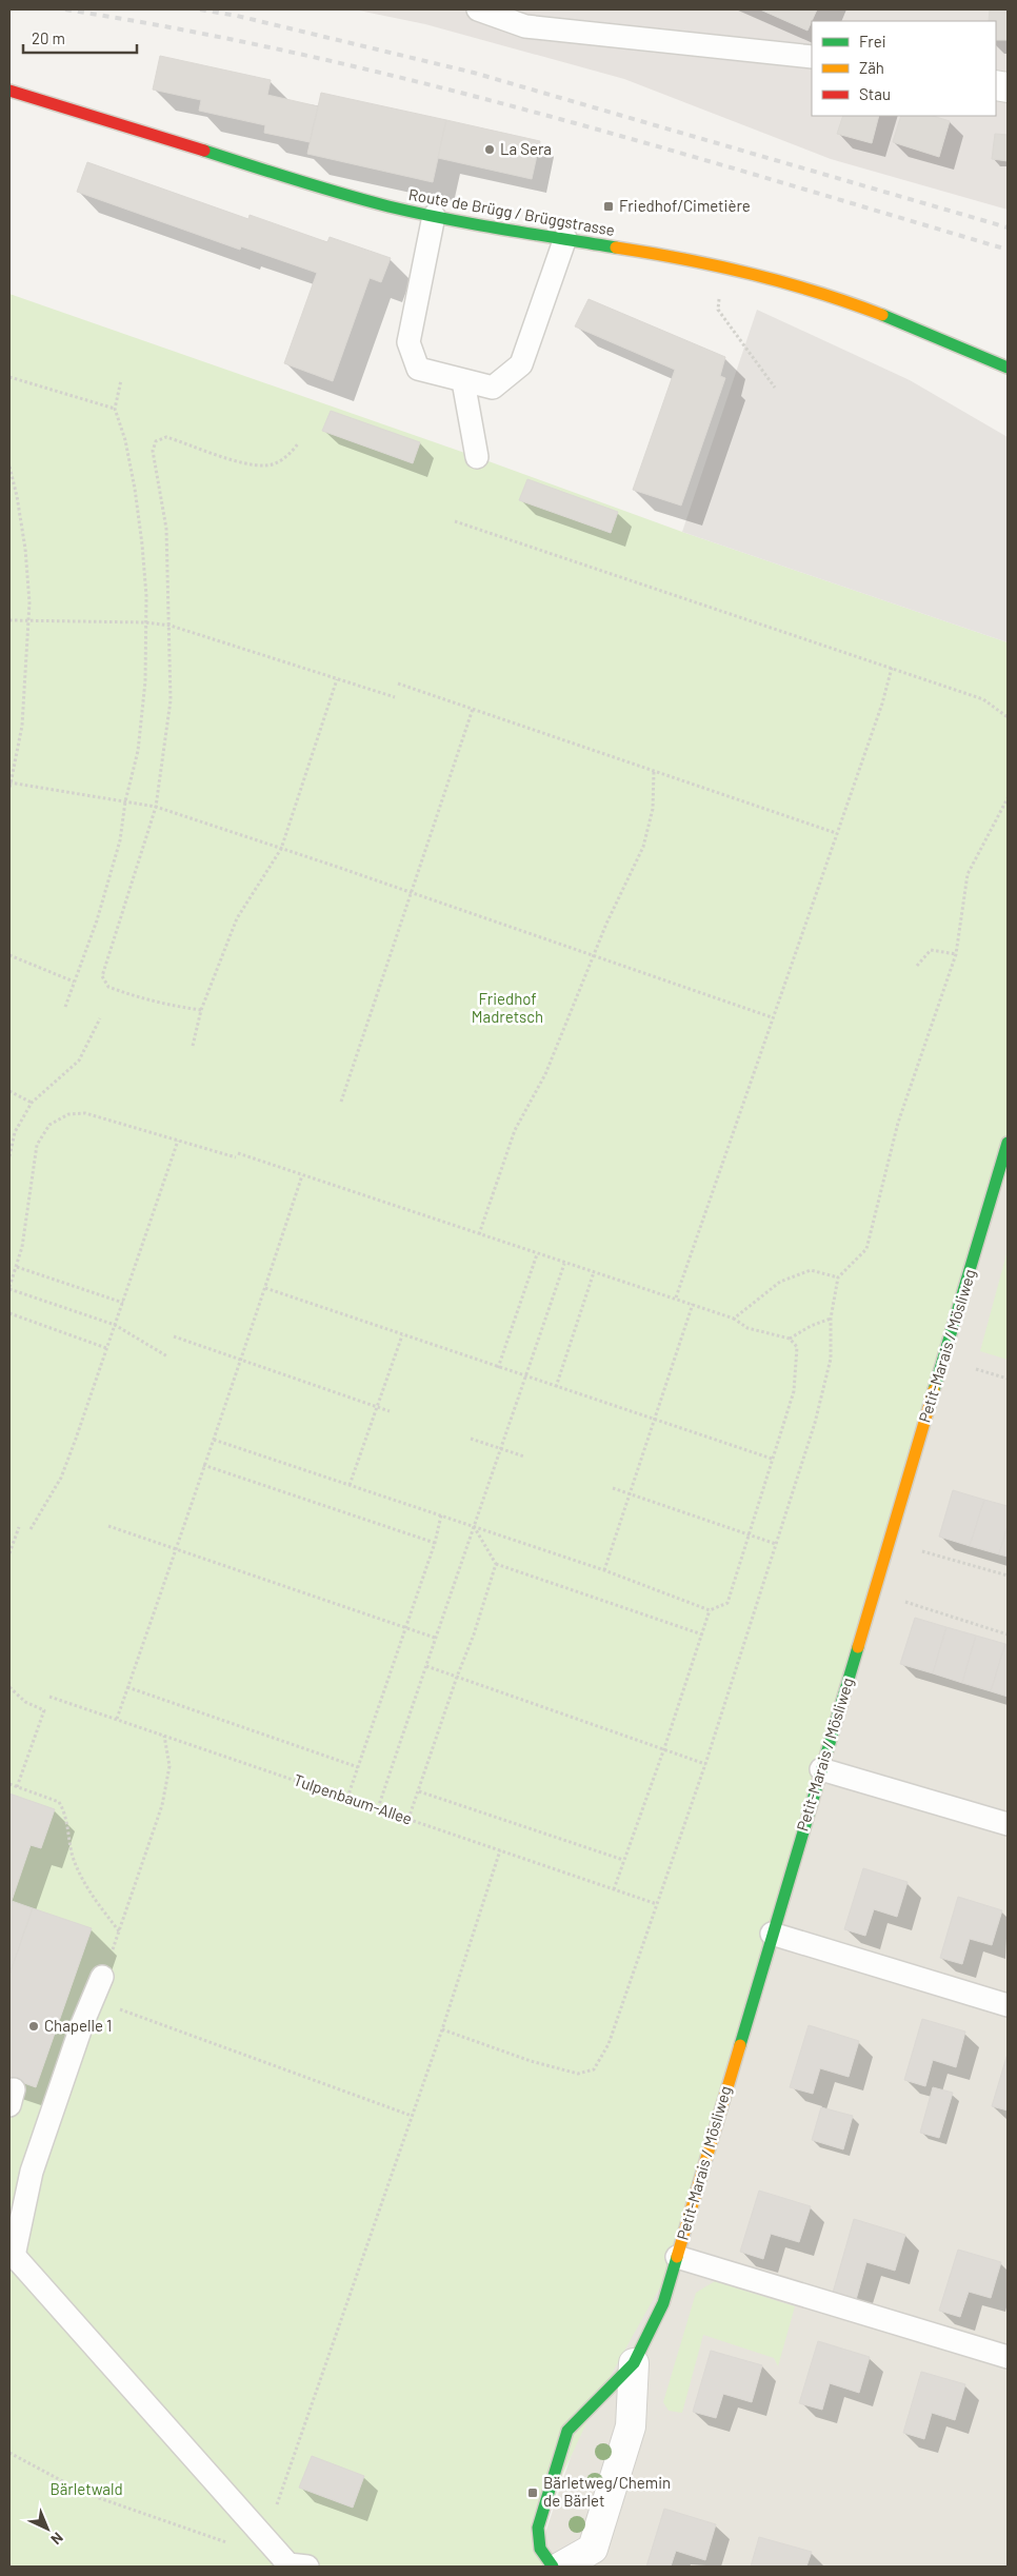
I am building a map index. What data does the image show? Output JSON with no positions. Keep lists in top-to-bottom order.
{
  "streets": {
    "street": ["Route de Brügg / Brüggstrasse", "Petit-Marais / Mösliweg"],
    "path": ["Tulpenbaum-Allee"]
  },
  "parks": ["Friedhof Madretsch", "Bärletwald"],
  "places": {
    "other": ["La Sera", "Chapelle 1"],
    "transit": ["Friedhof/Cimetière", "Bärletweg/Chemin de Bärlet"]
  },
  "legend": ["Frei", "Zäh", "Stau"],
  "scale_bar": "20 m",
  "north": "bottom right"
}
